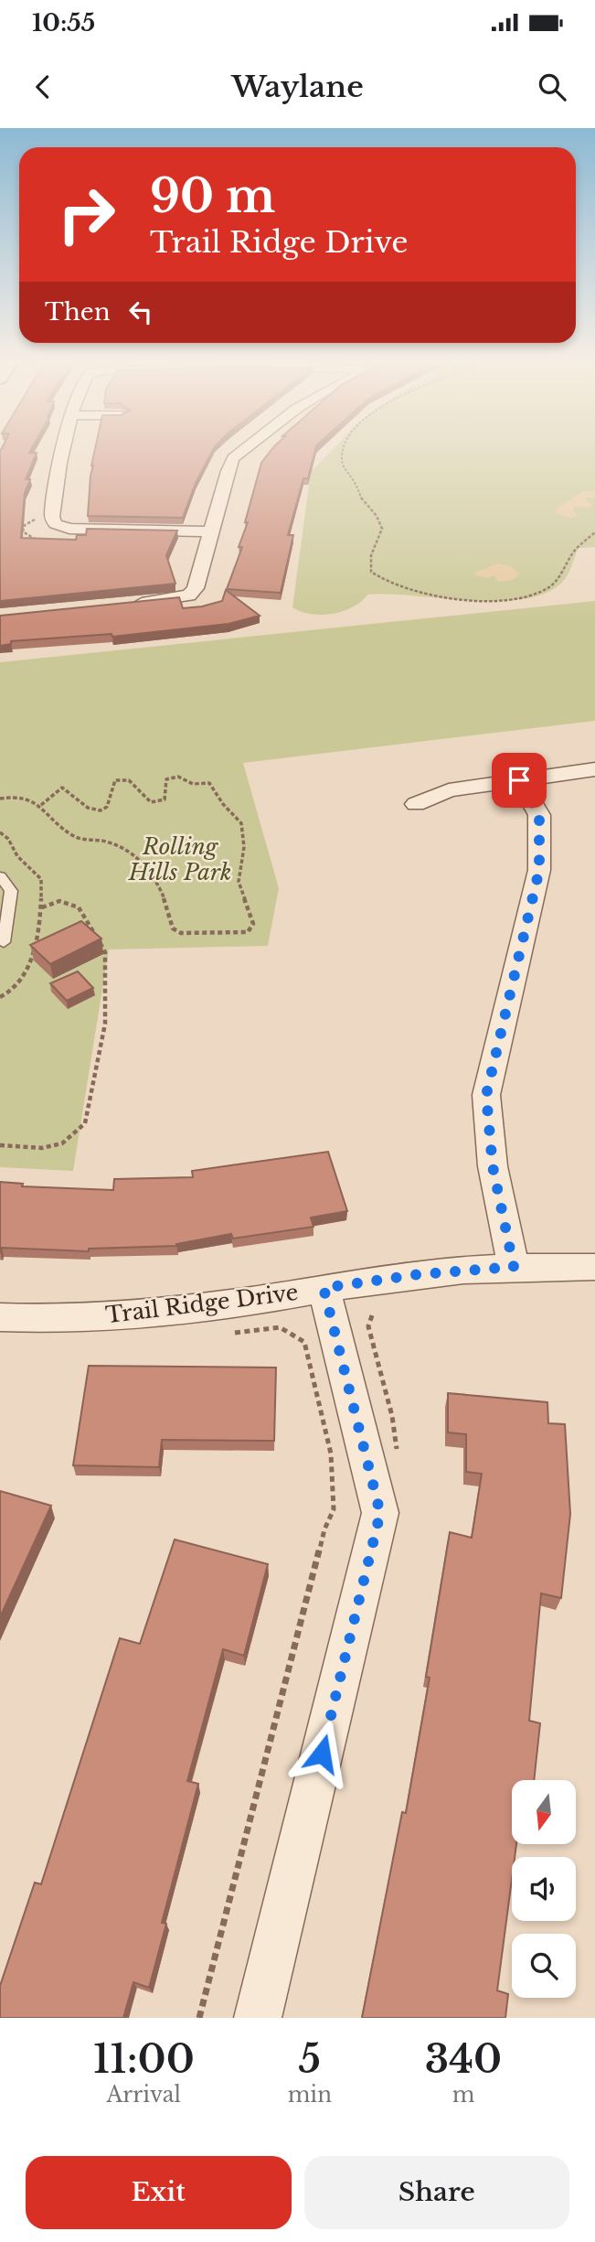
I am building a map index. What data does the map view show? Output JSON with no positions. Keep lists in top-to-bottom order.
{
  "streets": {
    "street": ["Trail Ridge Drive"]
  },
  "parks": ["Rolling Hills Park"],
  "north": "bottom",
  "page": {
    "status": "10:55",
    "header": "Waylane",
    "turn": ["90 m", "Trail Ridge Drive"],
    "then": "Then",
    "eta": [
      "11:00",
      "Arrival",
      "5",
      "min",
      "340",
      "m"
    ],
    "buttons": ["Exit", "Share"]
  }
}
